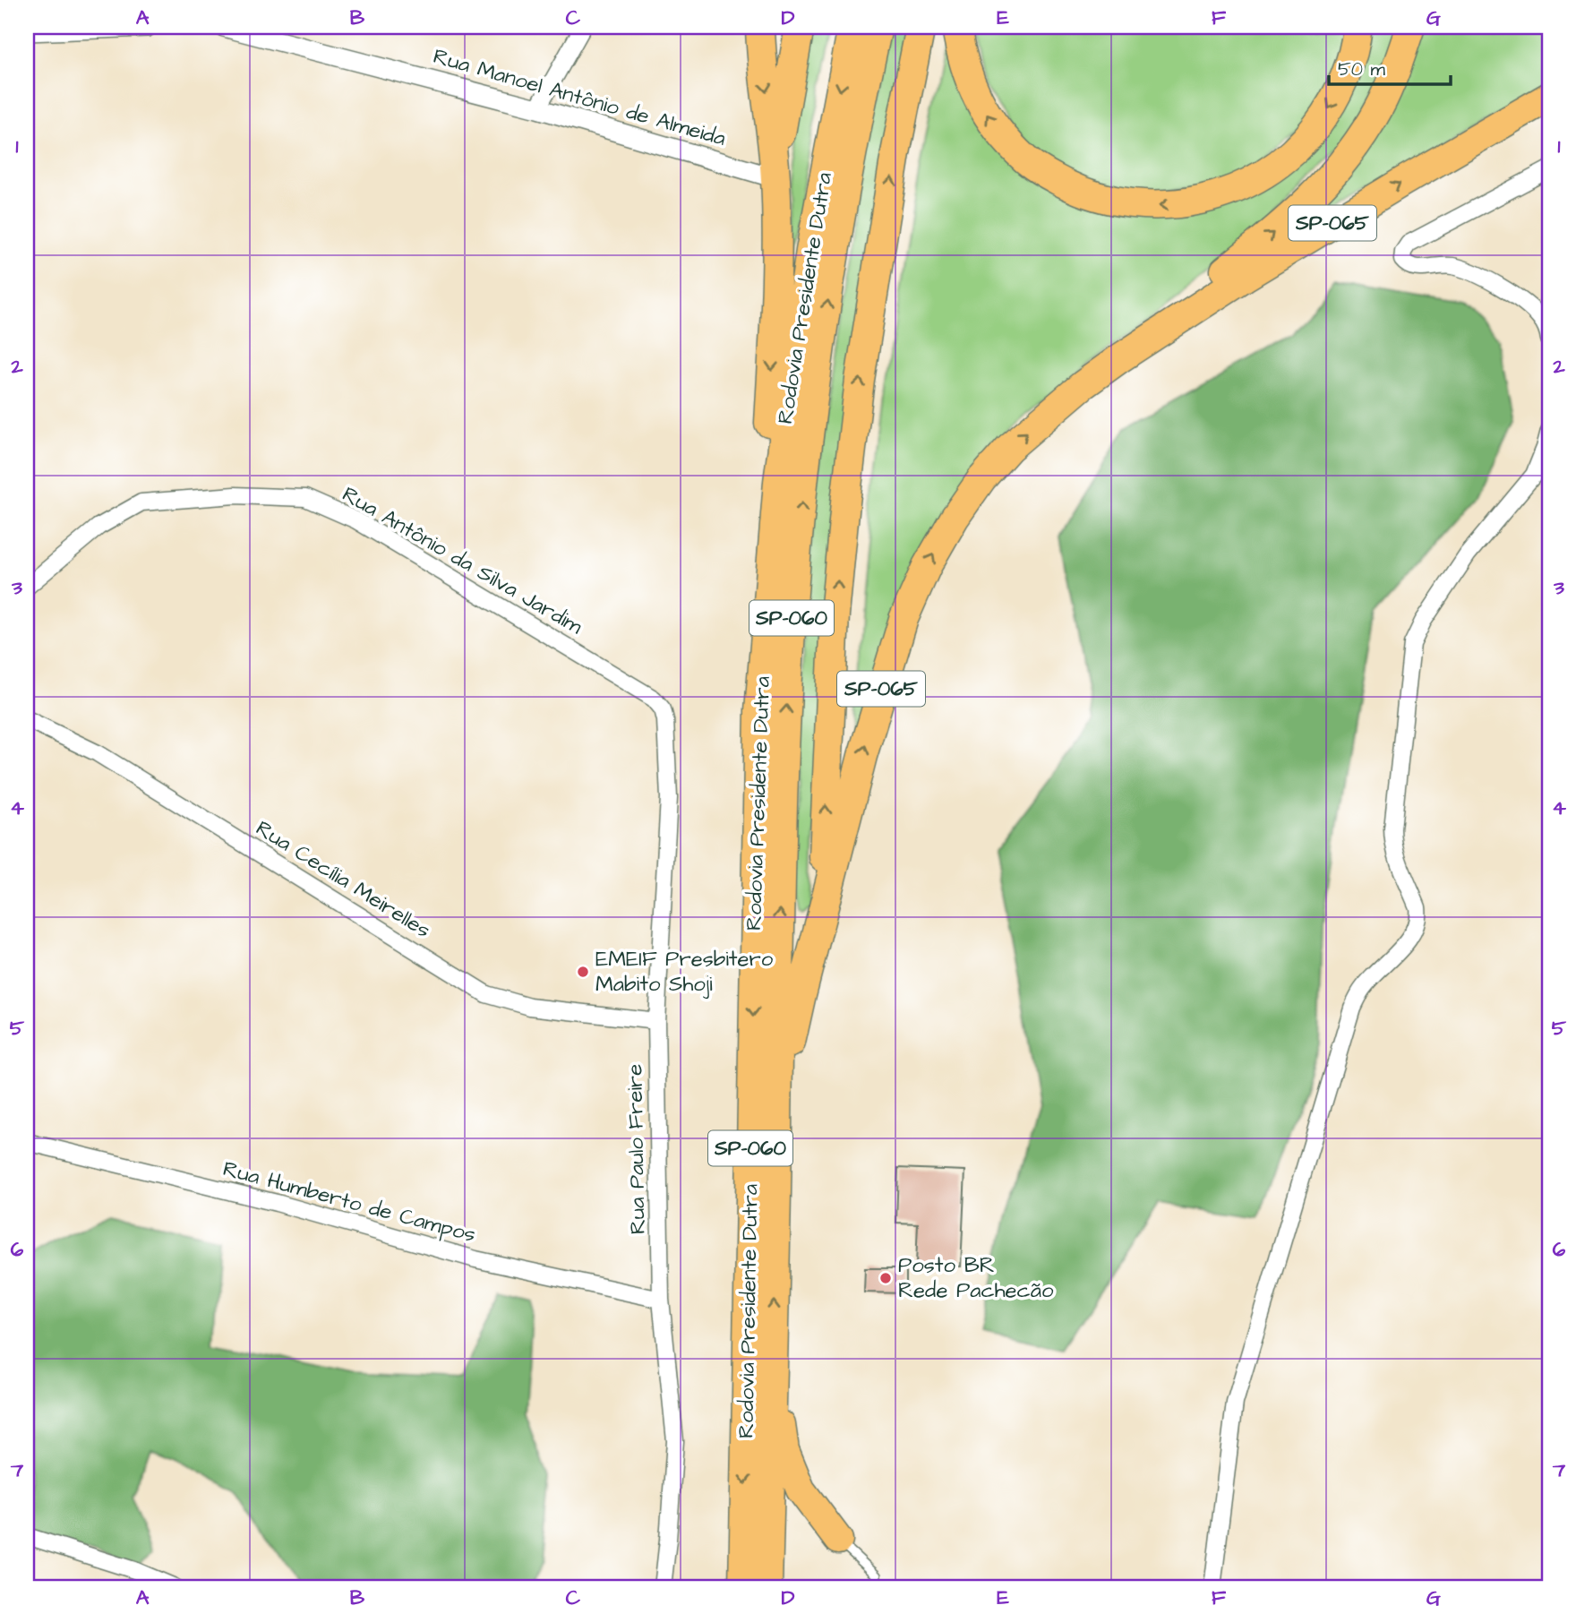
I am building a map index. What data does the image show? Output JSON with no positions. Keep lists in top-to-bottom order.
{
  "streets": {
    "highway": ["SP-065", "Rodovia Presidente Dutra", "SP-060"],
    "street": [
      "Rua Manoel Antônio de Almeida",
      "Rua Antônio da Silva Jardim",
      "Rua Cecília Meirelles",
      "Rua Paulo Freire",
      "Rua Humberto de Campos"
    ]
  },
  "crossings": [
    ["Rua Manoel Antônio de Almeida", "SP-060"],
    ["Rodovia Presidente Dutra", "SP-060"],
    ["Rua Antônio da Silva Jardim", "Rua Paulo Freire"],
    ["Rua Cecília Meirelles", "Rua Paulo Freire"],
    ["Rua Paulo Freire", "Rua Humberto de Campos"]
  ],
  "places": ["EMEIF Presbitero Mabito Shoji", "Posto BR Rede Pachecão"],
  "scale_bar": "50 m",
  "grid": {
    "columns": [
      "A",
      "B",
      "C",
      "D",
      "E",
      "F",
      "G"
    ],
    "rows": [
      "1",
      "2",
      "3",
      "4",
      "5",
      "6",
      "7"
    ]
  }
}
